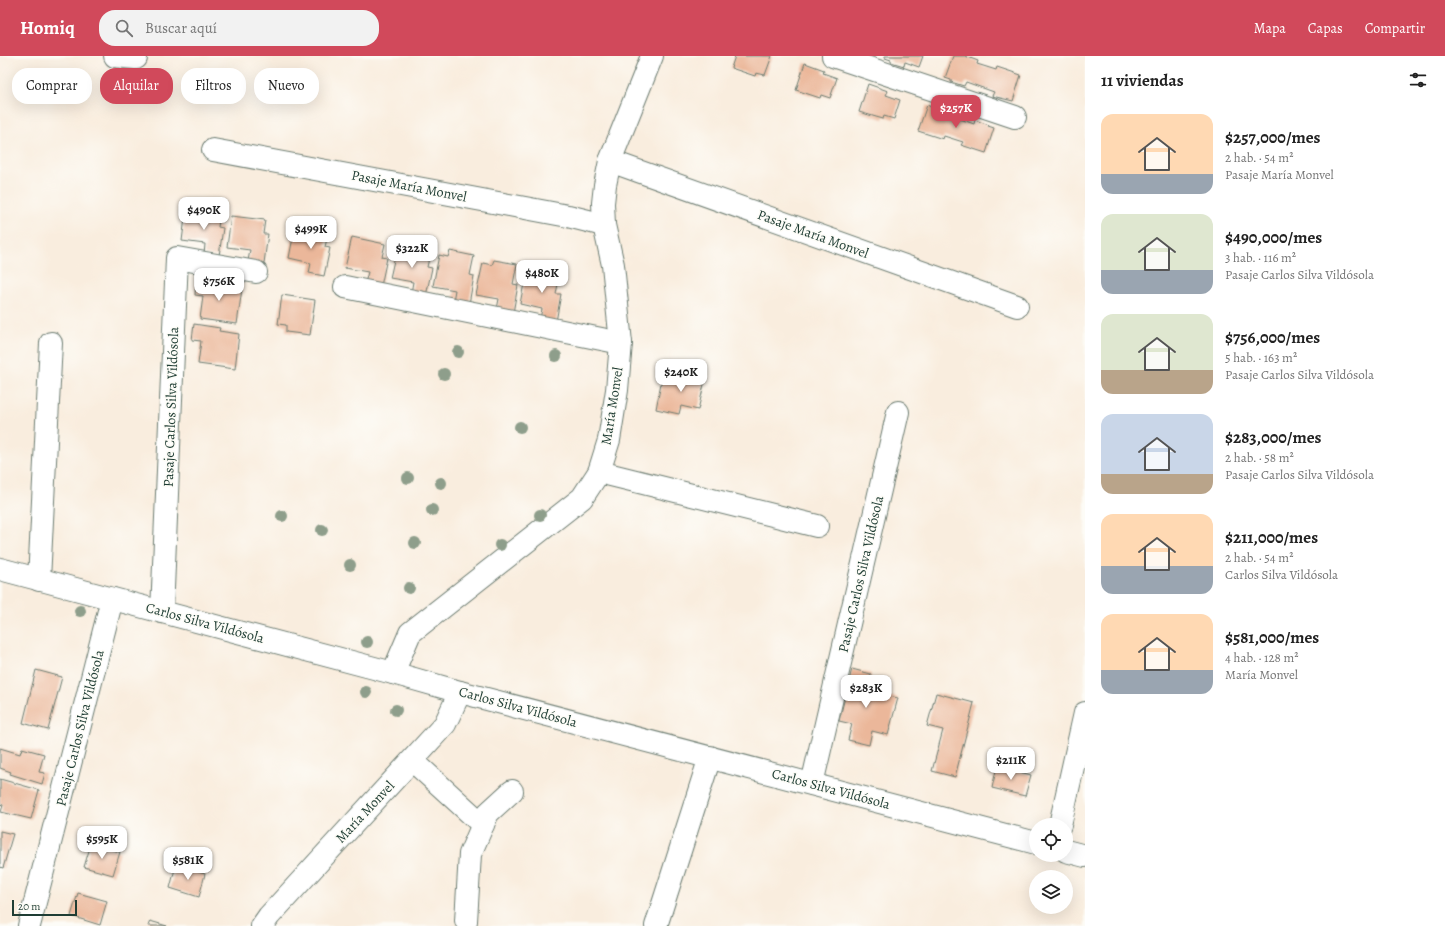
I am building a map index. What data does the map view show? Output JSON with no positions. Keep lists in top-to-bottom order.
{
  "streets": {
    "street": [
      "Pasaje María Monvel",
      "María Monvel",
      "Pasaje Carlos Silva Vildósola",
      "Carlos Silva Vildósola"
    ]
  },
  "crossings": [
    ["Pasaje María Monvel", "María Monvel"],
    ["María Monvel", "Carlos Silva Vildósola"],
    ["Pasaje Carlos Silva Vildósola", "Carlos Silva Vildósola"]
  ],
  "scale_bar": "20 m",
  "page": {
    "header": "Homiq",
    "search": "Buscar aquí",
    "nav": ["Mapa", "Capas", "Compartir"],
    "heading": "11 viviendas",
    "chip": [
      "Comprar",
      "Alquilar",
      "Filtros",
      "Nuevo"
    ],
    "price": [
      "$257K",
      "$490K",
      "$499K",
      "$322K",
      "$480K",
      "$756K",
      "$240K",
      "$283K",
      "$211K",
      "$595K",
      "$581K"
    ],
    "list": [
      {
        "name": "$257,000/mes",
        "note": "2 hab. · 54 m² · Pasaje María Monvel"
      },
      {
        "name": "$490,000/mes",
        "note": "3 hab. · 116 m² · Pasaje Carlos Silva Vildósola"
      },
      {
        "name": "$756,000/mes",
        "note": "5 hab. · 163 m² · Pasaje Carlos Silva Vildósola"
      },
      {
        "name": "$283,000/mes",
        "note": "2 hab. · 58 m² · Pasaje Carlos Silva Vildósola"
      },
      {
        "name": "$211,000/mes",
        "note": "2 hab. · 54 m² · Carlos Silva Vildósola"
      },
      {
        "name": "$581,000/mes",
        "note": "4 hab. · 128 m² · María Monvel"
      }
    ],
    "scale": "20 m"
  }
}
